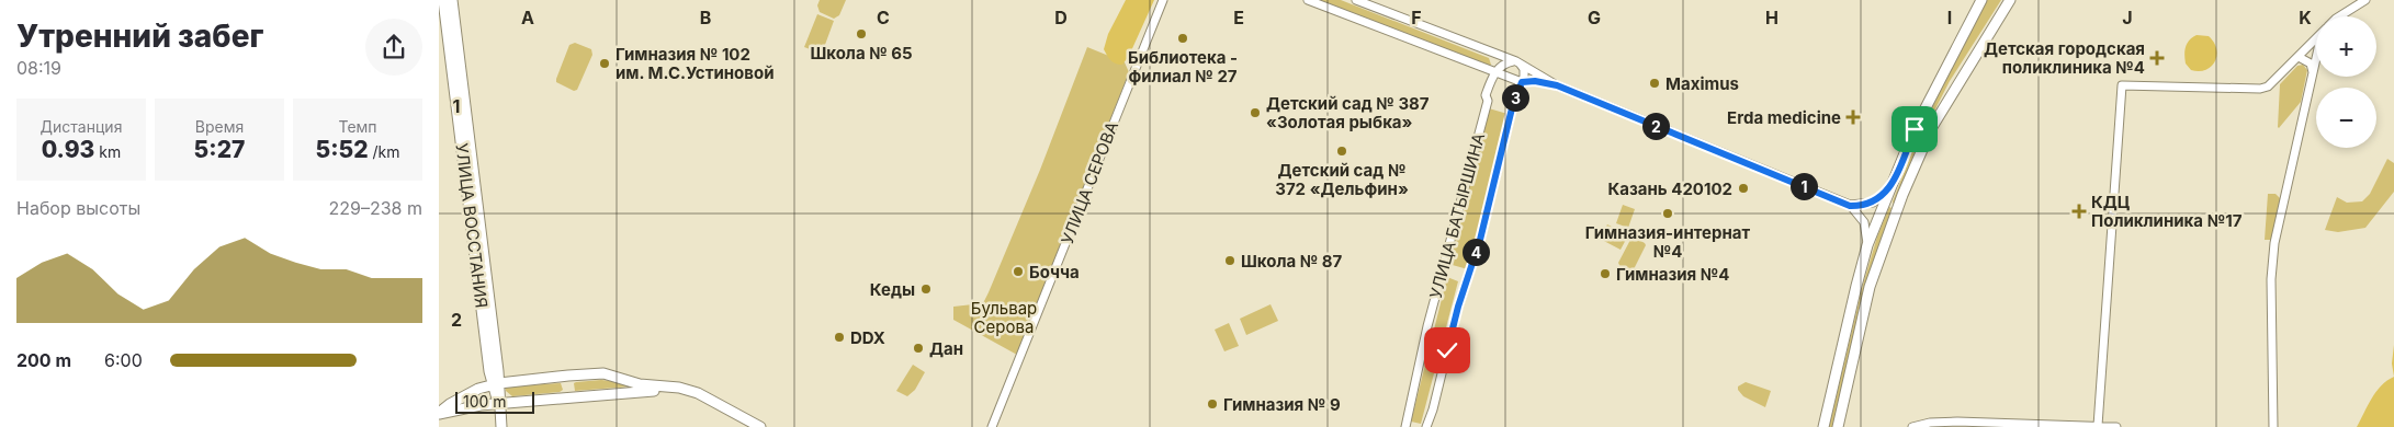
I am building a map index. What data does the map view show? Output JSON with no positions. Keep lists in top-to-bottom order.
{
  "streets": {
    "main road": ["УЛИЦА ВОССТАНИЯ"],
    "street": ["УЛИЦА СЕРОВА", "УЛИЦА БАТЫРШИНА"]
  },
  "parks": ["Бульвар Серова"],
  "places": {
    "other": [
      "Школа № 65",
      "Библиотека - филиал № 27",
      "Гимназия № 102 им. М.С.Устиновой",
      "Maximus",
      "Детский сад № 387 «Золотая рыбка»",
      "Детский сад № 372 «Дельфин»",
      "Казань 420102",
      "Гимназия-интернат №4",
      "Школа № 87",
      "Бочча",
      "Гимназия №4",
      "Кеды",
      "DDX",
      "Дан",
      "Гимназия № 9"
    ],
    "health": ["Детская городская поликлиника №4", "Erda medicine", "КДЦ Поликлиника №17"]
  },
  "scale_bar": "100 m",
  "page": {
    "heading": ["Утренний забег", "08:19"],
    "map_buttons": ["+", "−"],
    "pins": [
      "3",
      "2",
      "1",
      "4"
    ],
    "stats": [
      ["Дистанция", "0.93 km"],
      ["Время", "5:27"],
      ["Темп", "5:52 /km"]
    ],
    "chart": ["Набор высоты", "229–238 m"],
    "list": [
      {
        "name": "200 m",
        "note": "6:00"
      }
    ],
    "scale": "100 m"
  },
  "grid": {
    "columns": [
      "A",
      "B",
      "C",
      "D",
      "E",
      "F",
      "G",
      "H",
      "I",
      "J",
      "K"
    ],
    "rows": ["1", "2"]
  }
}
